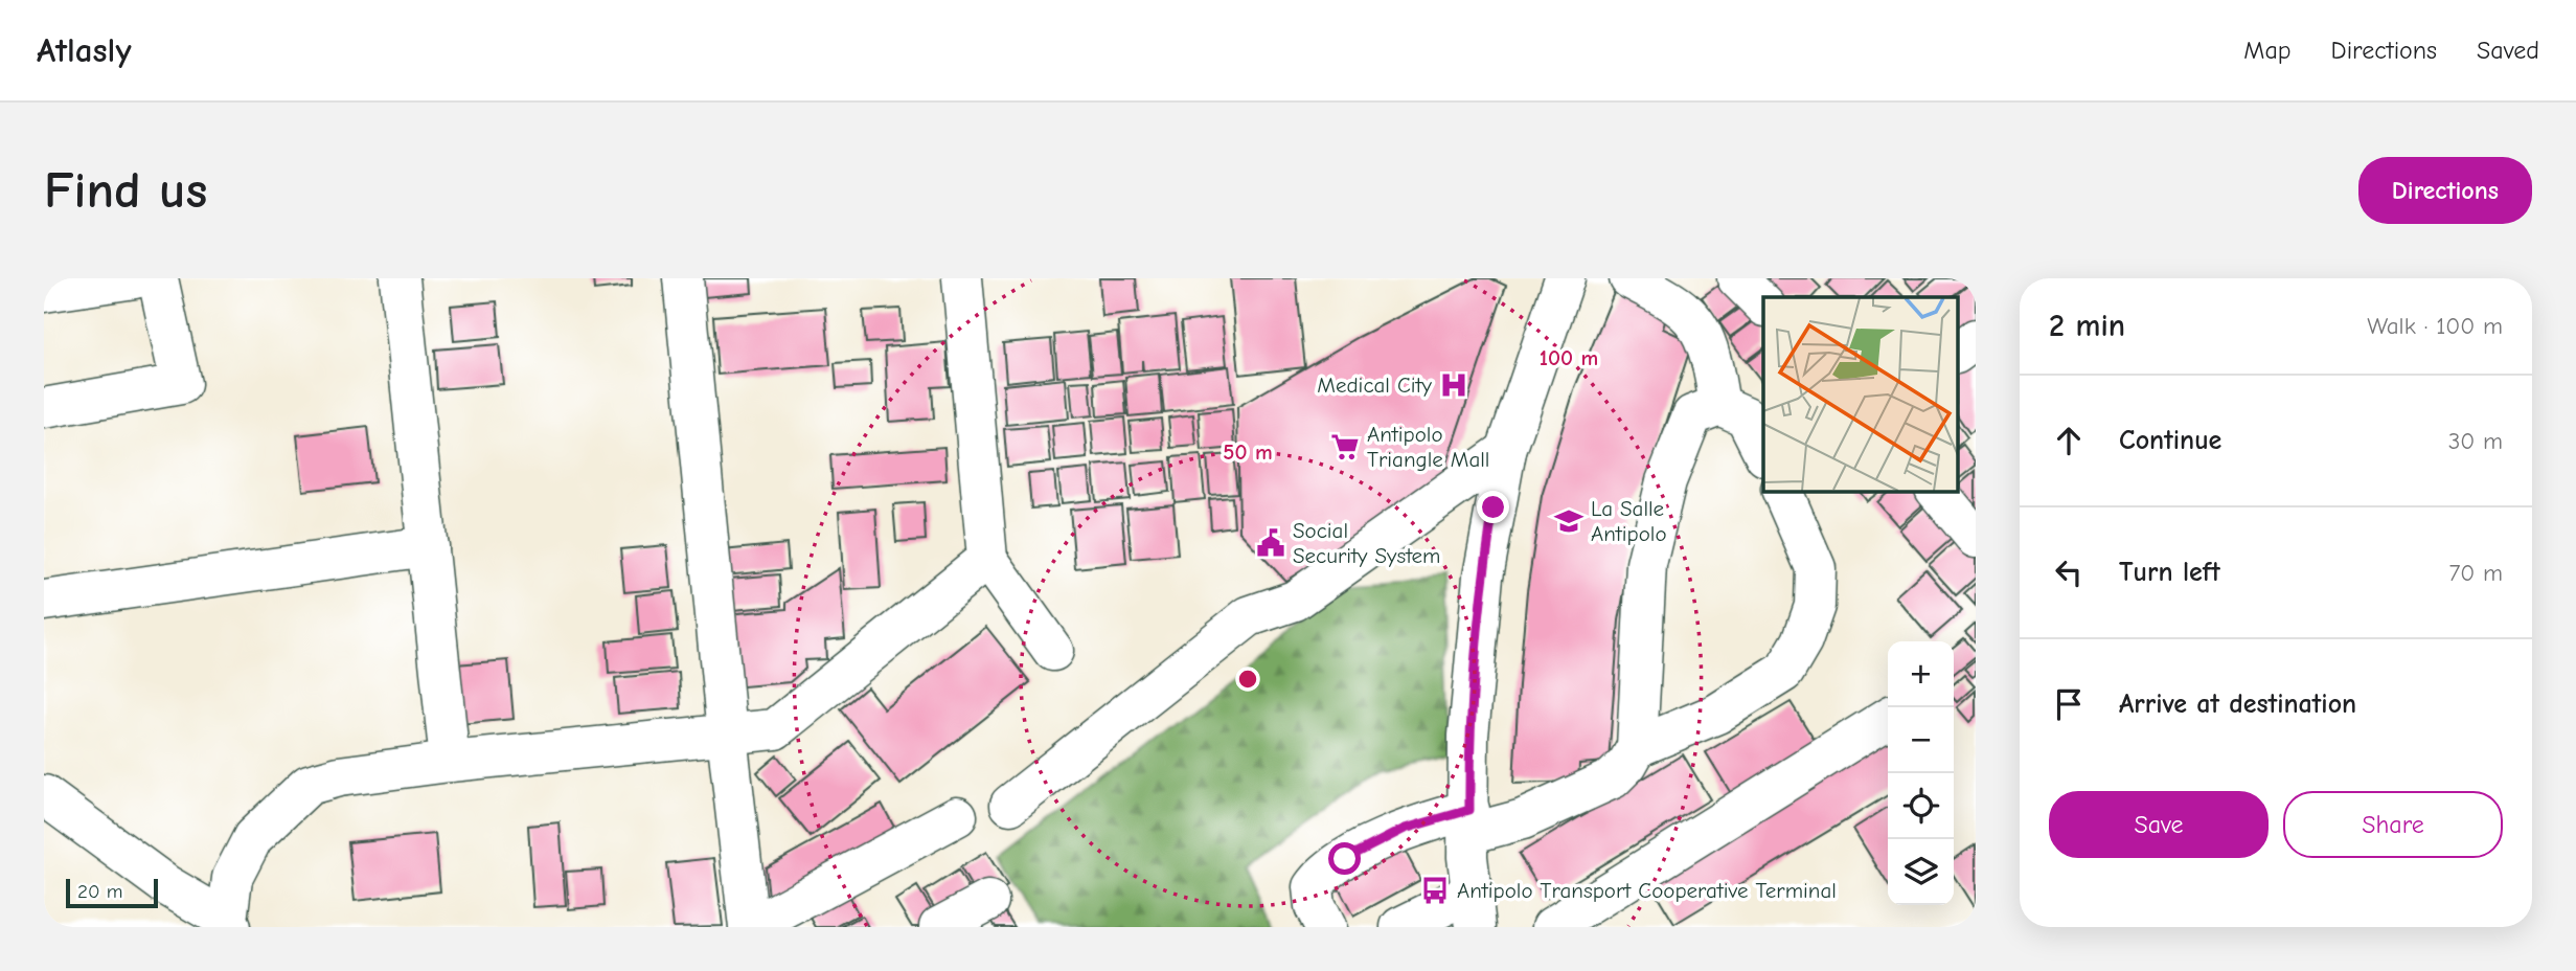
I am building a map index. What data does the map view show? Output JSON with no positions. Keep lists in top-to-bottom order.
{
  "places": {
    "hospital": ["Medical City"],
    "supermarket": ["Antipolo Triangle Mall"],
    "school or university": ["La Salle Antipolo"],
    "public building": ["Social Security System"],
    "bus stop": ["Antipolo Transport Cooperative Terminal"]
  },
  "scale_bar": "20 m",
  "page": {
    "header": "Atlasly",
    "nav": ["Map", "Directions", "Saved"],
    "buttons": [
      "Directions",
      ["Save", "Share"]
    ],
    "title": "Find us",
    "heading": ["2 min", "Walk · 100 m"],
    "list": [
      ["Continue", "30 m"],
      ["Turn left", "70 m"],
      "Arrive at destination"
    ],
    "map_buttons": ["+", "−"],
    "scale": "20 m"
  },
  "rings": ["100 m", "50 m"]
}
